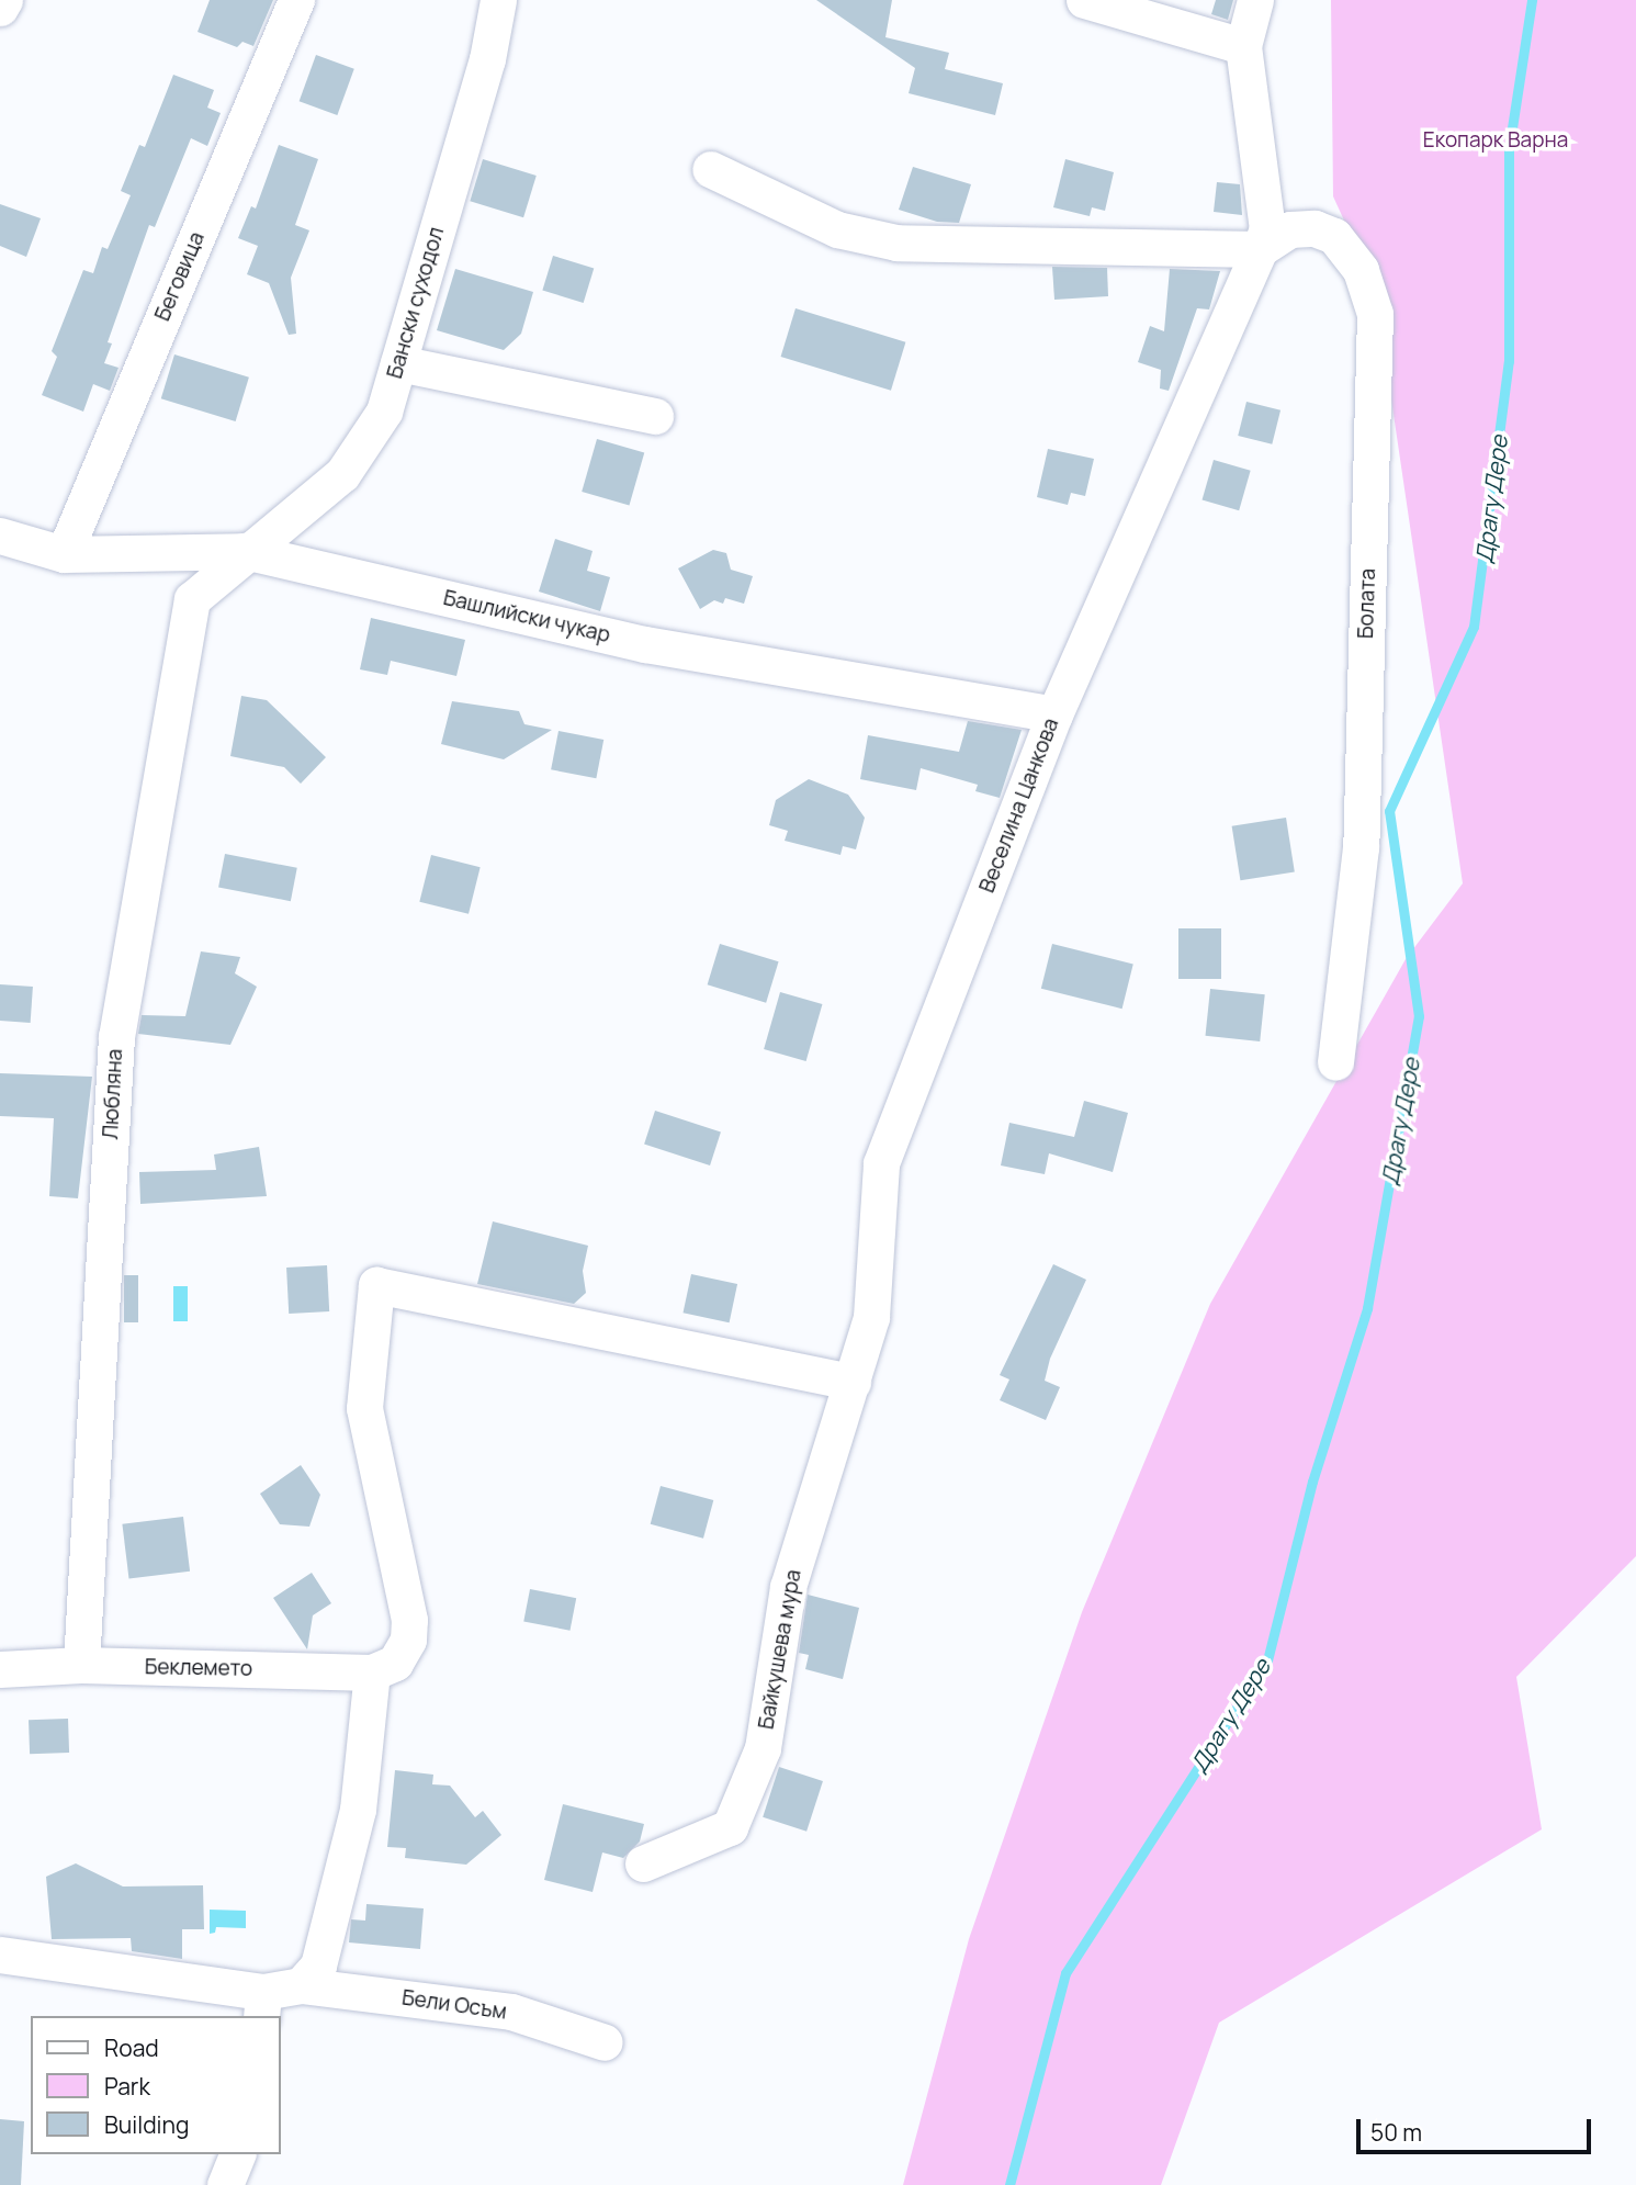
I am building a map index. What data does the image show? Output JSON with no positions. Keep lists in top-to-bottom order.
{
  "streets": {
    "street": [
      "Беговица",
      "Бански суходол",
      "Болата",
      "Башлийски чукар",
      "Веселина Цанкова",
      "Любляна",
      "Байкушева мура",
      "Беклемето",
      "Бели Осъм"
    ]
  },
  "crossings": [
    ["Беговица", "Башлийски чукар"],
    ["Бански суходол", "Башлийски чукар"],
    ["Бански суходол", "Любляна"],
    ["Болата", "Веселина Цанкова"],
    ["Башлийски чукар", "Веселина Цанкова"],
    ["Башлийски чукар", "Любляна"],
    ["Веселина Цанкова", "Байкушева мура"],
    ["Любляна", "Беклемето"]
  ],
  "water": ["Драгу Дере"],
  "parks": ["Екопарк Варна"],
  "legend": ["Road", "Park", "Building"],
  "scale_bar": "50 m"
}
